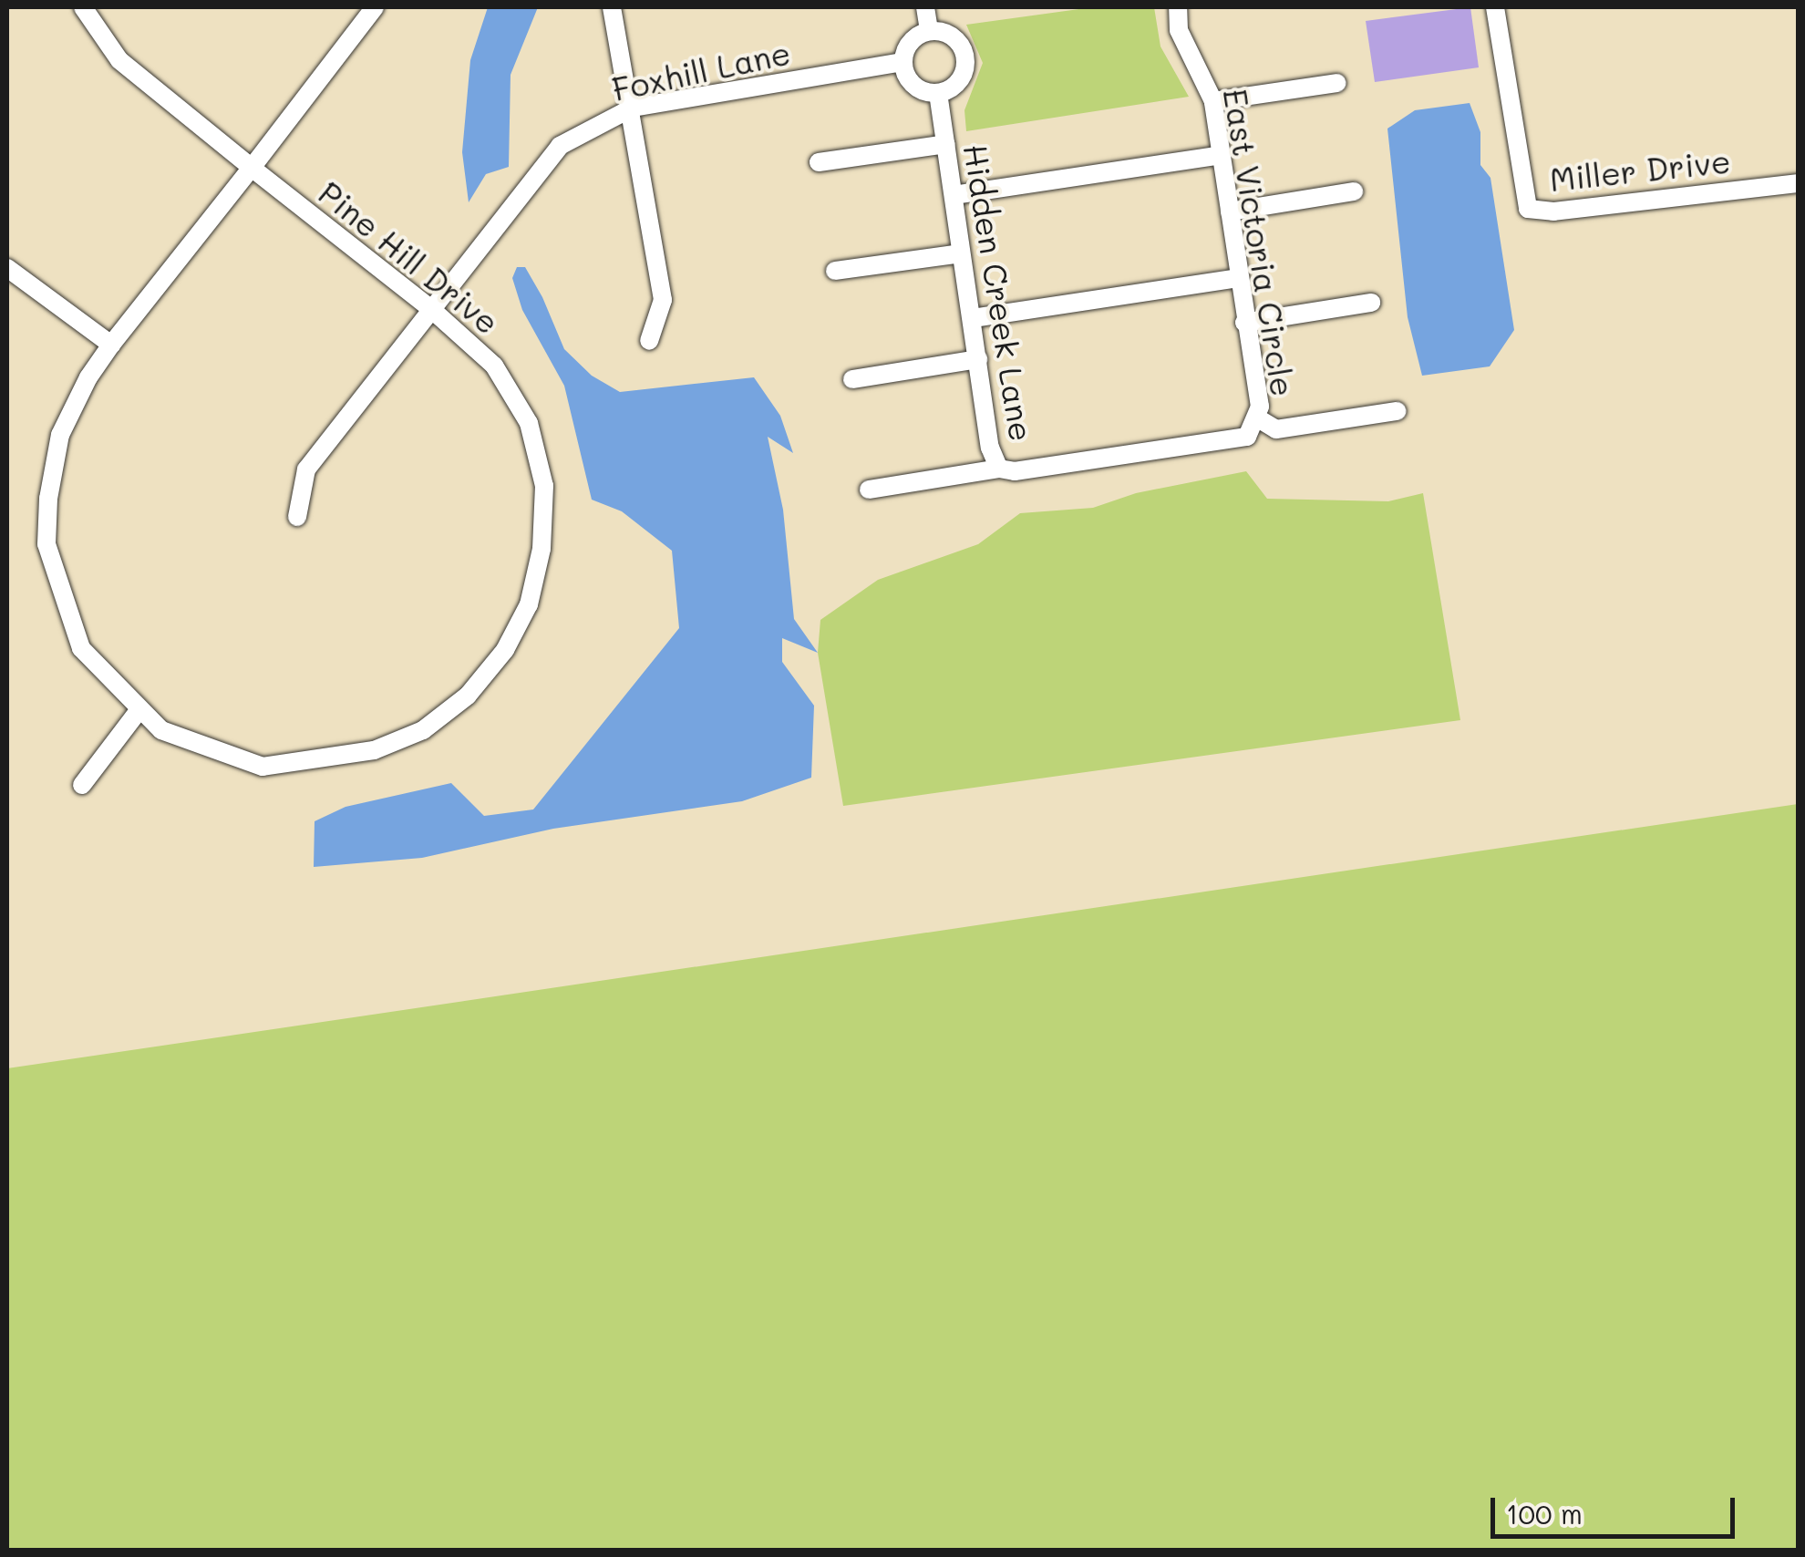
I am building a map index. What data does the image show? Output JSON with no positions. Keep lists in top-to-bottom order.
{
  "streets": {
    "street": [
      "Foxhill Lane",
      "Miller Drive",
      "East Victoria Circle",
      "Pine Hill Drive",
      "Hidden Creek Lane"
    ]
  },
  "crossings": [
    ["Foxhill Lane", "Pine Hill Drive"],
    ["Foxhill Lane", "Hidden Creek Lane"],
    ["East Victoria Circle", "Hidden Creek Lane"]
  ],
  "scale_bar": "100 m"
}
